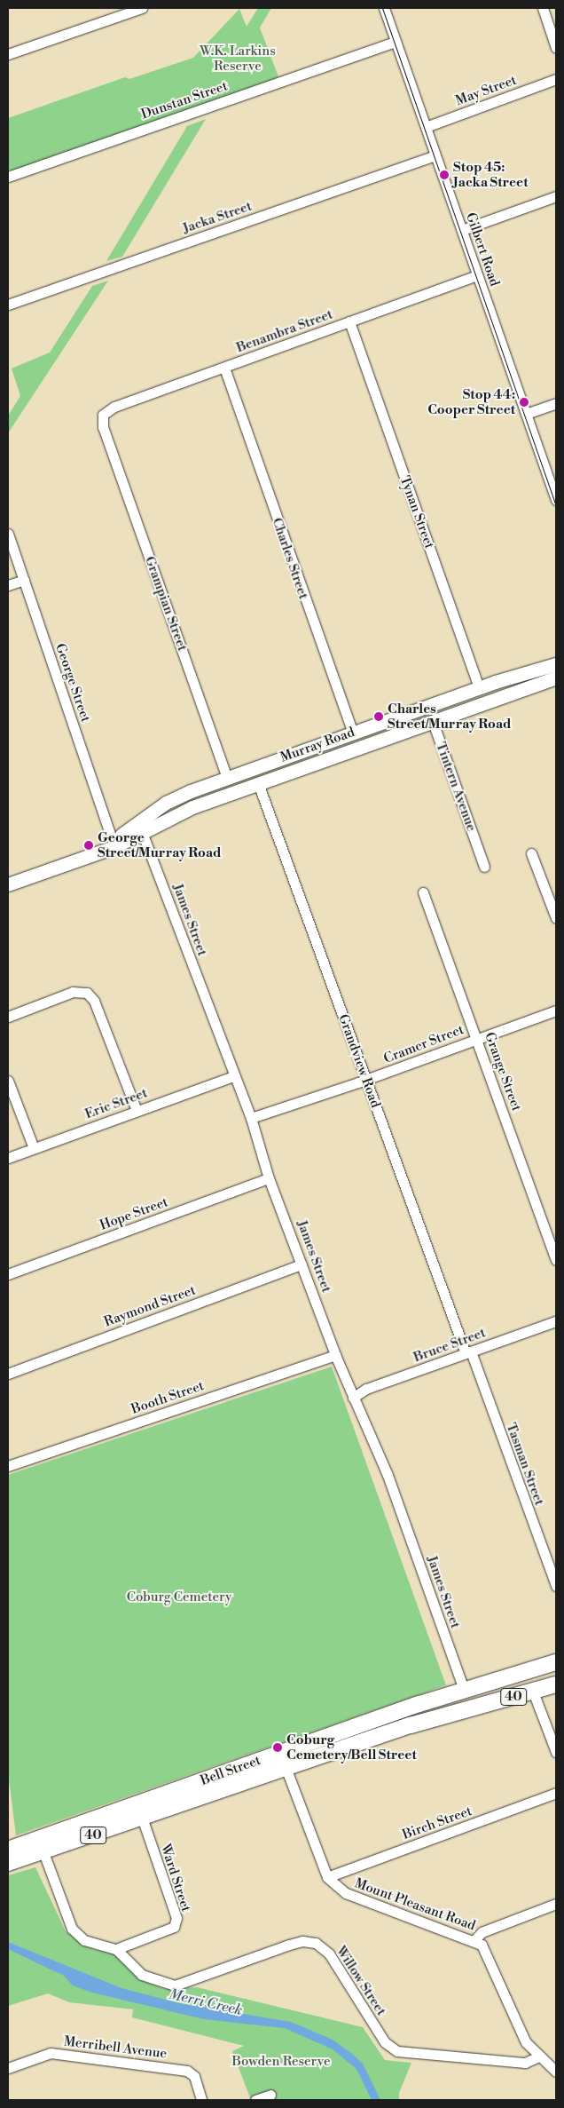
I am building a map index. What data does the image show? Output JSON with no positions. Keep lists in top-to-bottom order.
{
  "streets": {
    "highway": ["40", "Bell Street"],
    "main road": [
      "Tynan Street",
      "Charles Street",
      "Grampian Street",
      "Murray Road",
      "Tintern Avenue",
      "Grandview Road"
    ],
    "street": [
      "May Street",
      "Dunstan Street",
      "Jacka Street",
      "Gilbert Road",
      "Benambra Street",
      "George Street",
      "James Street",
      "Cramer Street",
      "Grange Street",
      "Eric Street",
      "Hope Street",
      "Raymond Street",
      "Bruce Street",
      "Booth Street",
      "Tasman Street",
      "Birch Street",
      "Ward Street",
      "Mount Pleasant Road",
      "Willow Street",
      "Merribell Avenue"
    ]
  },
  "crossings": [
    ["May Street", "Gilbert Road"],
    ["Dunstan Street", "Gilbert Road"],
    ["Jacka Street", "Gilbert Road"],
    ["Gilbert Road", "Benambra Street"],
    ["Benambra Street", "Tynan Street"],
    ["Benambra Street", "Charles Street"],
    ["Benambra Street", "Grampian Street"],
    ["Tynan Street", "Murray Road"],
    ["Charles Street", "Murray Road"],
    ["Grampian Street", "Murray Road"],
    ["George Street", "Murray Road"],
    ["Murray Road", "Tintern Avenue"],
    ["Murray Road", "James Street"],
    ["Murray Road", "Grandview Road"],
    ["James Street", "Cramer Street"],
    ["James Street", "Eric Street"],
    ["James Street", "Hope Street"],
    ["James Street", "Raymond Street"],
    ["James Street", "Bruce Street"],
    ["James Street", "Booth Street"],
    ["James Street", "Bell Street"],
    ["Cramer Street", "Grandview Road"],
    ["Cramer Street", "Grange Street"],
    ["Grandview Road", "Bruce Street"],
    ["Grandview Road", "Tasman Street"],
    ["Bruce Street", "Tasman Street"],
    ["Bell Street", "Ward Street"],
    ["Bell Street", "Mount Pleasant Road"],
    ["Birch Street", "Mount Pleasant Road"],
    ["Ward Street", "Willow Street"],
    ["Mount Pleasant Road", "Willow Street"]
  ],
  "water": ["Merri Creek"],
  "parks": ["W.K. Larkins Reserve", "Coburg Cemetery", "Bowden Reserve"],
  "places": [
    "Stop 45: Jacka Street",
    "Stop 44: Cooper Street",
    "Charles Street/Murray Road",
    "George Street/Murray Road",
    "Coburg Cemetery/Bell Street"
  ]
}
